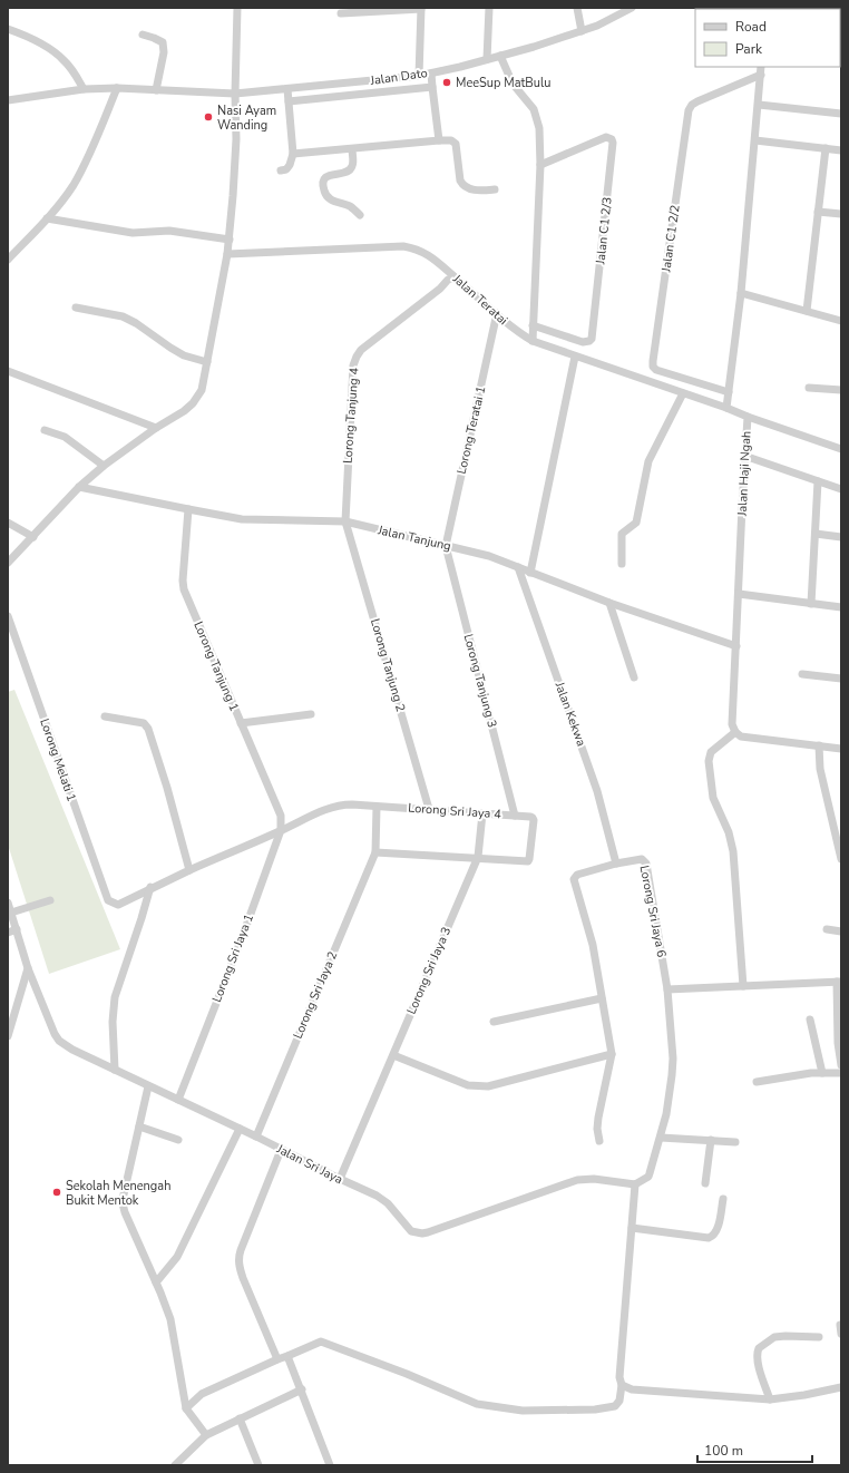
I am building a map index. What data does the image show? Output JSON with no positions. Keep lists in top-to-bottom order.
{
  "streets": {
    "street": [
      "Jalan Dato",
      "Jalan C1 2/3",
      "Jalan C1 2/2",
      "Jalan Teratai",
      "Lorong Tanjung 4",
      "Lorong Teratai 1",
      "Jalan Haji Ngah",
      "Jalan Tanjung",
      "Lorong Tanjung 2",
      "Lorong Tanjung 1",
      "Lorong Tanjung 3",
      "Jalan Kekwa",
      "Lorong Melati 1",
      "Lorong Sri Jaya 4",
      "Lorong Sri Jaya 6",
      "Lorong Sri Jaya 1",
      "Lorong Sri Jaya 3",
      "Lorong Sri Jaya 2",
      "Jalan Sri Jaya"
    ]
  },
  "crossings": [
    ["Jalan Teratai", "Lorong Tanjung 4"],
    ["Jalan Teratai", "Lorong Teratai 1"],
    ["Jalan Teratai", "Jalan Haji Ngah"],
    ["Lorong Tanjung 4", "Jalan Tanjung"],
    ["Lorong Tanjung 4", "Lorong Tanjung 2"],
    ["Lorong Teratai 1", "Jalan Tanjung"],
    ["Lorong Teratai 1", "Lorong Tanjung 3"],
    ["Jalan Haji Ngah", "Jalan Tanjung"],
    ["Jalan Tanjung", "Lorong Tanjung 2"],
    ["Jalan Tanjung", "Lorong Tanjung 1"],
    ["Jalan Tanjung", "Lorong Tanjung 3"],
    ["Jalan Tanjung", "Jalan Kekwa"],
    ["Lorong Tanjung 2", "Lorong Sri Jaya 4"],
    ["Lorong Tanjung 1", "Lorong Sri Jaya 1"],
    ["Lorong Tanjung 3", "Lorong Sri Jaya 4"],
    ["Jalan Kekwa", "Lorong Sri Jaya 6"],
    ["Lorong Melati 1", "Lorong Sri Jaya 4"],
    ["Lorong Sri Jaya 4", "Lorong Sri Jaya 1"],
    ["Lorong Sri Jaya 4", "Lorong Sri Jaya 3"],
    ["Lorong Sri Jaya 6", "Jalan Sri Jaya"],
    ["Lorong Sri Jaya 1", "Jalan Sri Jaya"],
    ["Lorong Sri Jaya 3", "Jalan Sri Jaya"],
    ["Lorong Sri Jaya 2", "Jalan Sri Jaya"]
  ],
  "places": ["MeeSup MatBulu", "Nasi Ayam Wanding", "Sekolah Menengah Bukit Mentok"],
  "legend": ["Road", "Park"],
  "scale_bar": "100 m"
}
